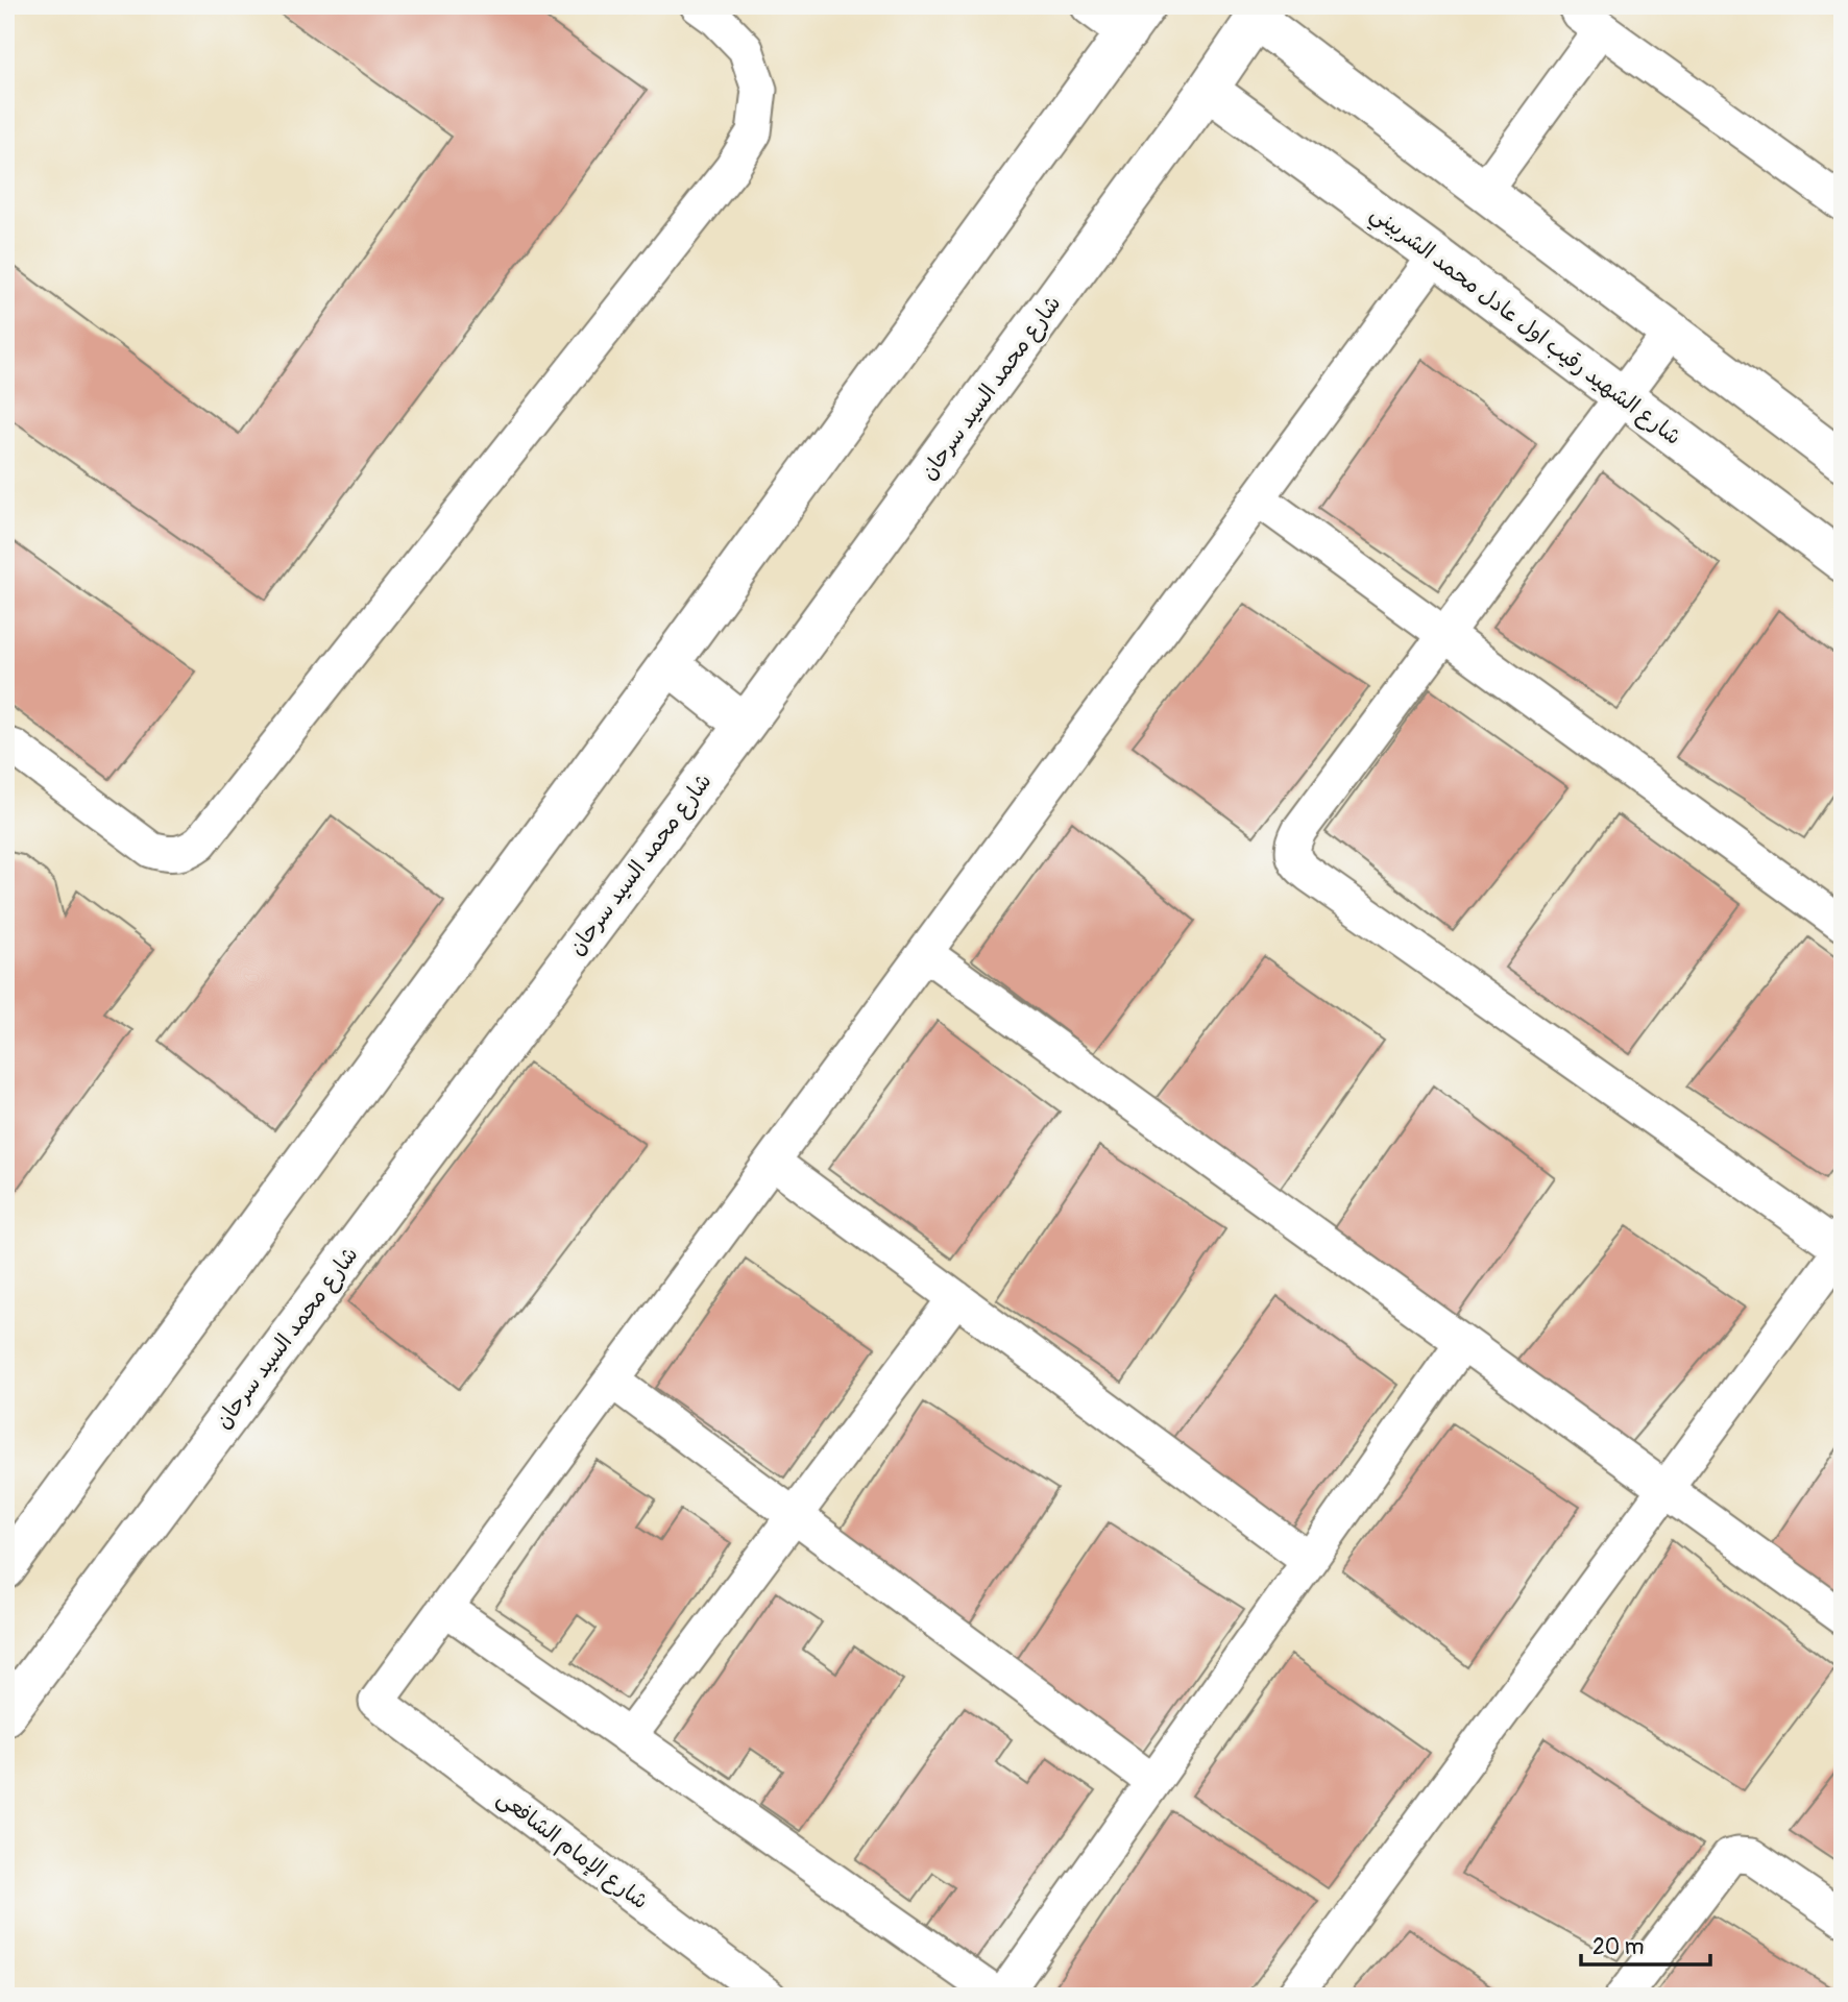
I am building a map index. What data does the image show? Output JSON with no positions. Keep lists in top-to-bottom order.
{
  "streets": {
    "street": ["شارع الشهيد رقيب اول عادل محمد الشربيني", "شارع محمد السيد سرحان", "شارع الإمام الشافعى"]
  },
  "crossings": [
    ["شارع الشهيد رقيب اول عادل محمد الشربيني", "شارع محمد السيد سرحان"]
  ],
  "scale_bar": "20 m"
}
